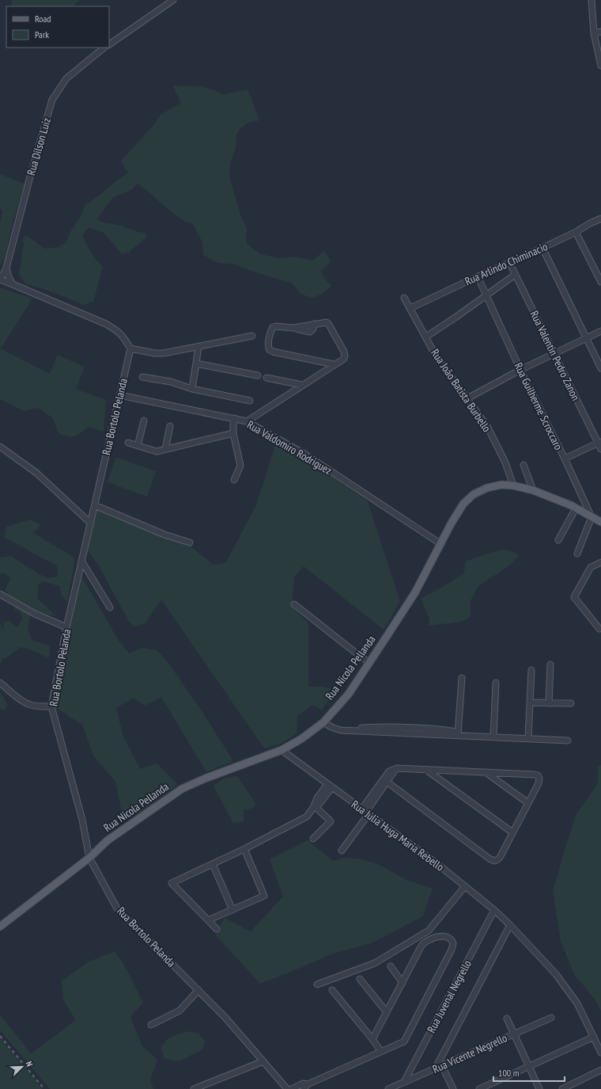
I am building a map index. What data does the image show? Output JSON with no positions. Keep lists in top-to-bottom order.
{
  "streets": {
    "main road": ["Rua Nicola Pellanda"],
    "street": [
      "Rua Dilson Luiz",
      "Rua Arlindo Chiminacio",
      "Rua Valentin Pedro Zanon",
      "Rua João Batista Burbello",
      "Rua Guilherme Scroccaro",
      "Rua Bortolo Pelanda",
      "Rua Valdomiro Rodriguez",
      "Rua Júlia Huga Maria Rebello",
      "Rua Juvenal Negrello",
      "Rua Vicente Negrello"
    ]
  },
  "crossings": [
    ["Rua Arlindo Chiminacio", "Rua Valentin Pedro Zanon"],
    ["Rua Arlindo Chiminacio", "Rua João Batista Burbello"],
    ["Rua Arlindo Chiminacio", "Rua Guilherme Scroccaro"],
    ["Rua João Batista Burbello", "Rua Nicola Pellanda"],
    ["Rua Guilherme Scroccaro", "Rua Nicola Pellanda"],
    ["Rua Bortolo Pelanda", "Rua Valdomiro Rodriguez"],
    ["Rua Bortolo Pelanda", "Rua Nicola Pellanda"],
    ["Rua Valdomiro Rodriguez", "Rua Nicola Pellanda"],
    ["Rua Nicola Pellanda", "Rua Júlia Huga Maria Rebello"],
    ["Rua Júlia Huga Maria Rebello", "Rua Juvenal Negrello"],
    ["Rua Juvenal Negrello", "Rua Vicente Negrello"]
  ],
  "legend": ["Road", "Park"],
  "scale_bar": "100 m",
  "north": "top right"
}
